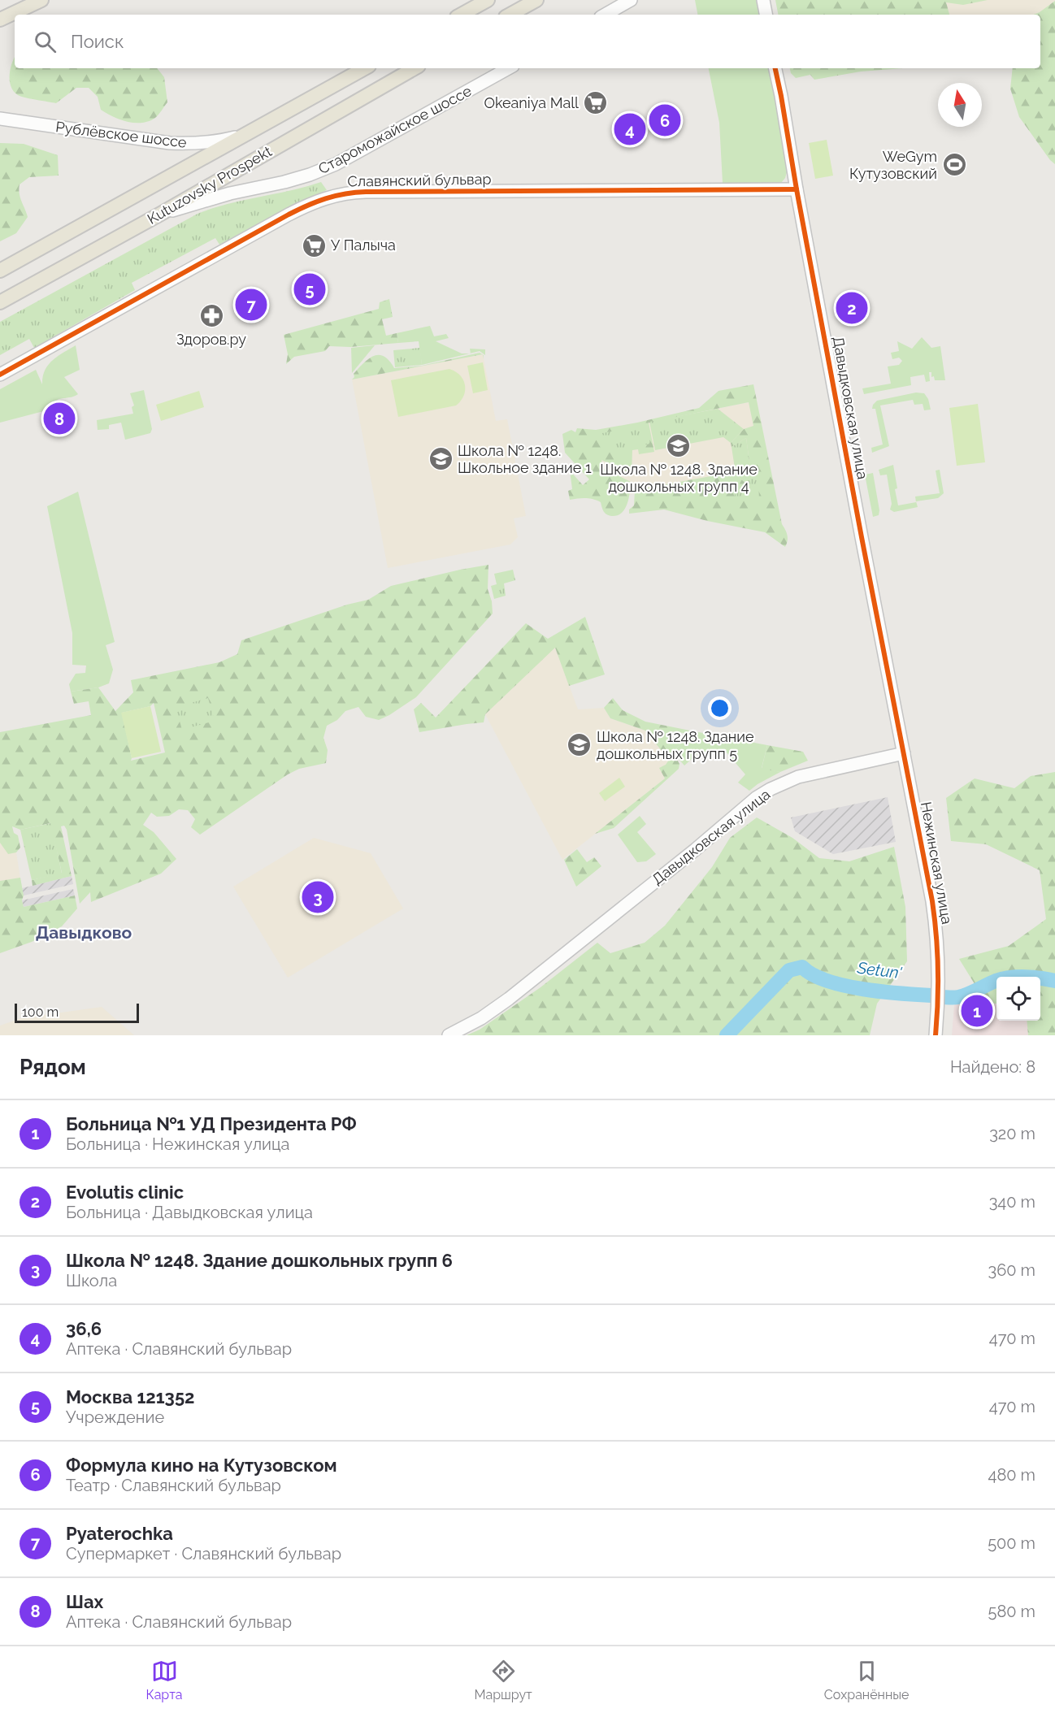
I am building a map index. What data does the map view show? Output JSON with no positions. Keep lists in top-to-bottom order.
{
  "streets": {
    "main road": ["Kutuzovsky Prospekt"],
    "street": [
      "Староможайское шоссе",
      "Рублёвское шоссе",
      "Славянский бульвар",
      "Давыдковская улица",
      "Нежинская улица"
    ]
  },
  "crossings": [
    ["Староможайское шоссе", "Kutuzovsky Prospekt"],
    ["Рублёвское шоссе", "Kutuzovsky Prospekt"],
    ["Славянский бульвар", "Давыдковская улица"],
    ["Давыдковская улица", "Нежинская улица"]
  ],
  "districts": ["Давыдково"],
  "water": ["Setun'"],
  "places": {
    "supermarket": ["Okeaniya Mall", "У Палыча"],
    "sports": ["WeGym Кутузовский"],
    "pharmacy": ["Здоров.ру"],
    "school or university": ["Школа № 1248. Здание дошкольных групп 4", "Школа № 1248. Школьное здание 1", "Школа № 1248. Здание дошкольных групп 5"]
  },
  "scale_bar": "100 m",
  "north": "top",
  "page": {
    "search": "Поиск",
    "pins": [
      "6",
      "4",
      "5",
      "7",
      "2",
      "8",
      "3",
      "1"
    ],
    "scale": "100 m",
    "heading": ["Рядом", "Найдено: 8"],
    "list": [
      {
        "mark": "1",
        "name": "Больница №1 УД Президента РФ",
        "note": "Больница · Нежинская улица",
        "value": "320 m"
      },
      {
        "mark": "2",
        "name": "Evolutis clinic",
        "note": "Больница · Давыдковская улица",
        "value": "340 m"
      },
      {
        "mark": "3",
        "name": "Школа № 1248. Здание дошкольных групп 6",
        "note": "Школа",
        "value": "360 m"
      },
      {
        "mark": "4",
        "name": "36,6",
        "note": "Аптека · Славянский бульвар",
        "value": "470 m"
      },
      {
        "mark": "5",
        "name": "Москва 121352",
        "note": "Учреждение",
        "value": "470 m"
      },
      {
        "mark": "6",
        "name": "Формула кино на Кутузовском",
        "note": "Театр · Славянский бульвар",
        "value": "480 m"
      },
      {
        "mark": "7",
        "name": "Pyaterochka",
        "note": "Супермаркет · Славянский бульвар",
        "value": "500 m"
      },
      {
        "mark": "8",
        "name": "Шах",
        "note": "Аптека · Славянский бульвар",
        "value": "580 m"
      }
    ],
    "nav": ["Карта", "Маршрут", "Сохранённые"]
  }
}
